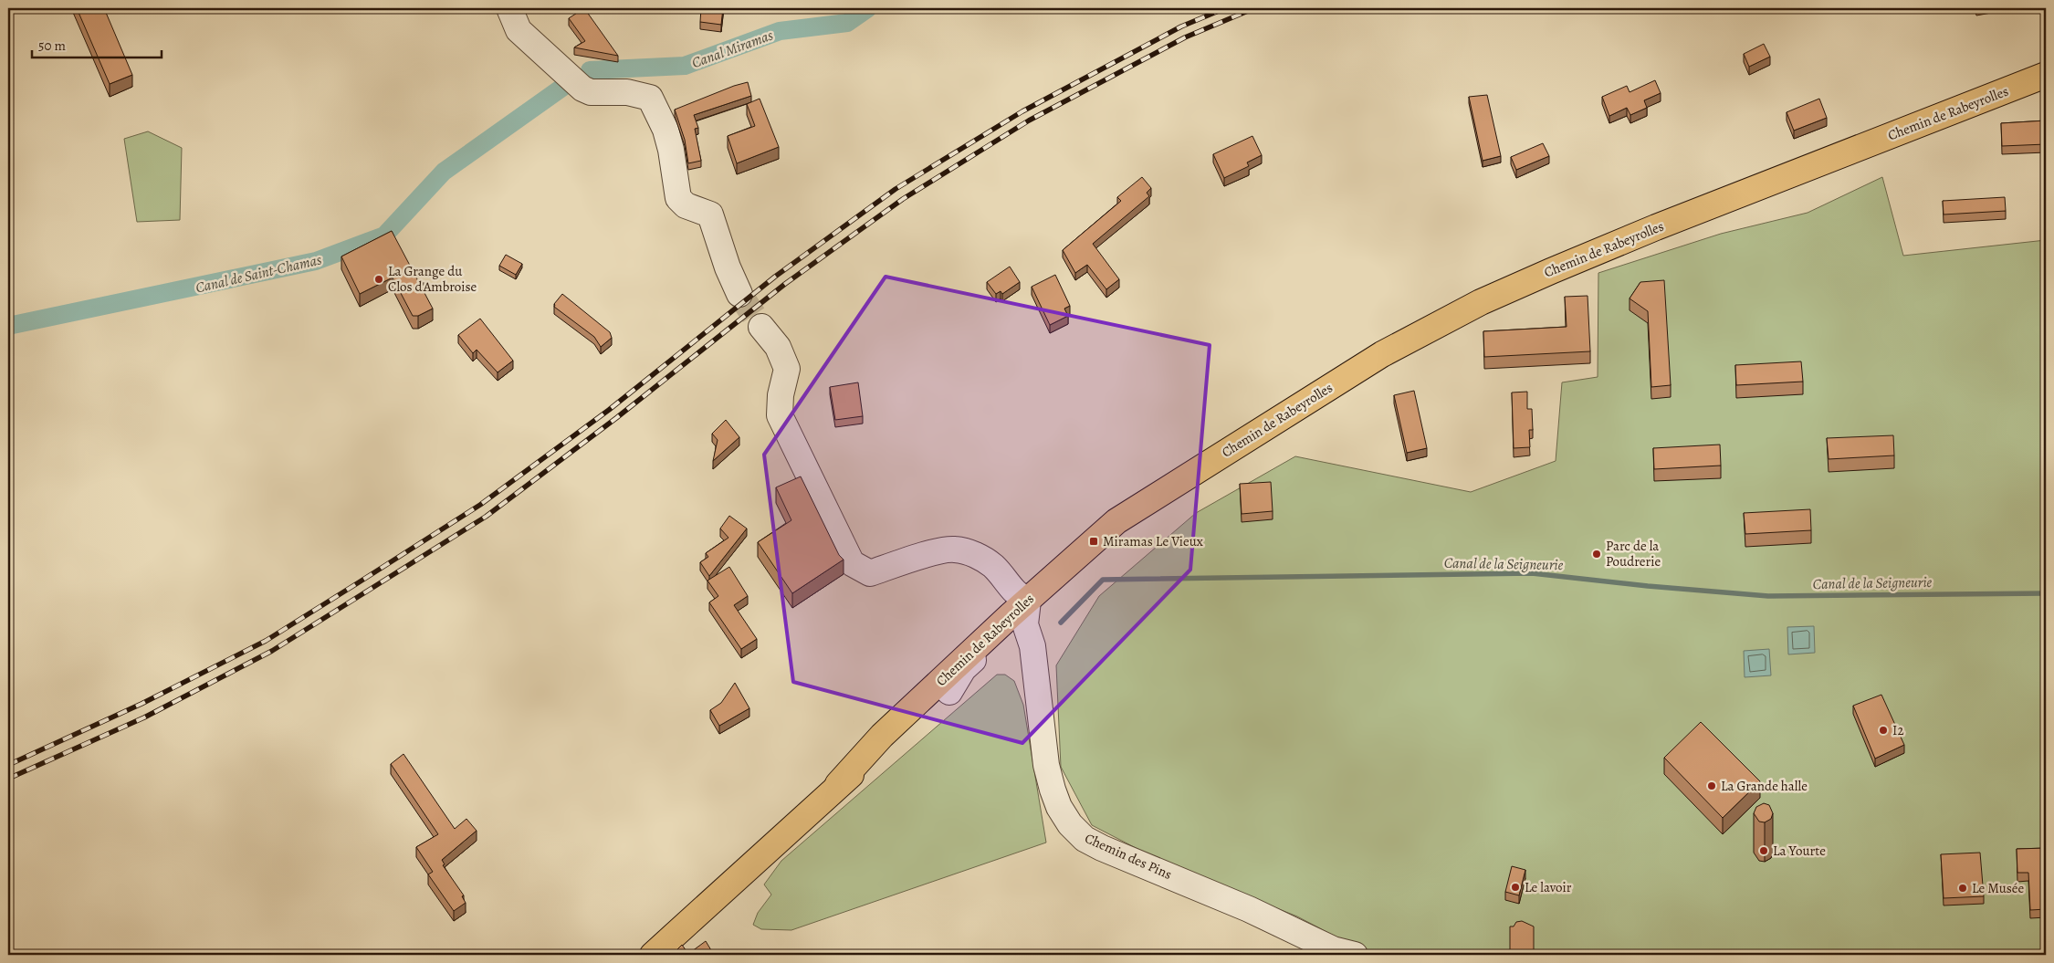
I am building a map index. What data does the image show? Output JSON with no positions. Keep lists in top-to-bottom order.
{
  "streets": {
    "main road": ["Chemin de Rabeyrolles"],
    "street": ["Chemin des Pins"]
  },
  "crossings": [
    ["Chemin de Rabeyrolles", "Chemin des Pins"]
  ],
  "water": ["Canal Miramas", "Canal de Saint-Chamas", "Canal de la Seigneurie"],
  "places": {
    "other": [
      "La Grange du Clos d'Ambroise",
      "Parc de la Poudrerie",
      "I2",
      "La Grande halle",
      "La Yourte",
      "Le lavoir",
      "Le Musée"
    ],
    "transit": ["Miramas Le Vieux"]
  },
  "scale_bar": "50 m"
}
